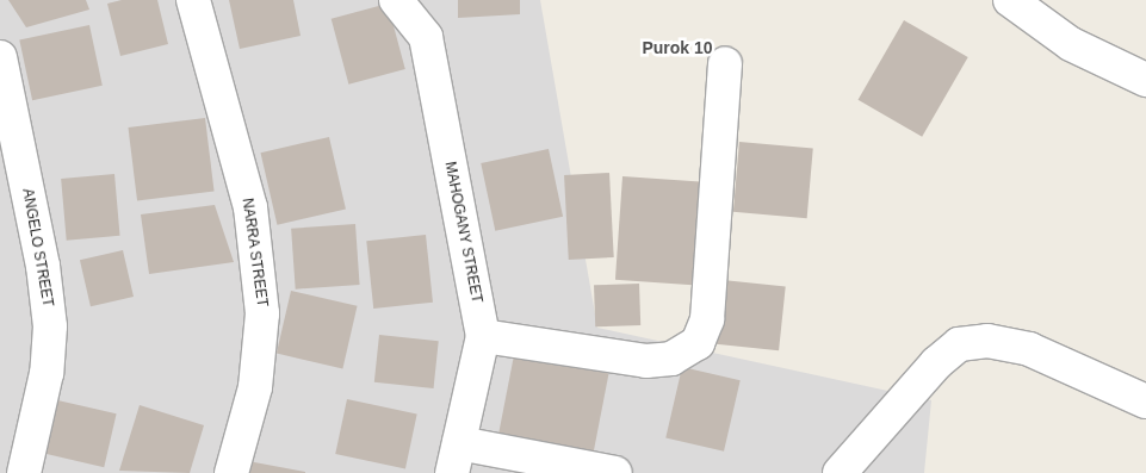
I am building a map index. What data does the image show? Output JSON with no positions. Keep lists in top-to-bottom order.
{
  "streets": {
    "street": ["MAHOGANY STREET", "ANGELO STREET", "NARRA STREET"]
  },
  "districts": ["Purok 10"]
}
